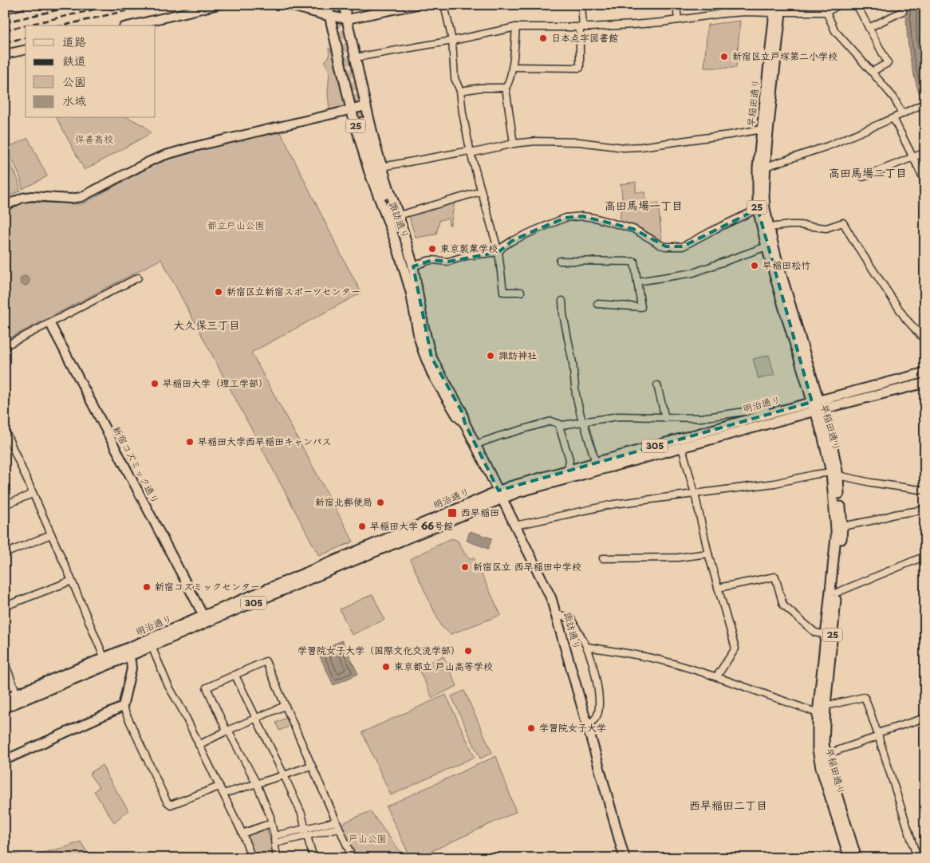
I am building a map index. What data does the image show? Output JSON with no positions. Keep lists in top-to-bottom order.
{
  "streets": {
    "main road": [
      "早稲田通り",
      "25",
      "諏訪通り",
      "明治通り",
      "305"
    ],
    "street": ["新宿コズミック通り"]
  },
  "crossings": [
    ["早稲田通り", "明治通り"],
    ["25", "諏訪通り"],
    ["諏訪通り", "明治通り"],
    ["明治通り", "新宿コズミック通り"]
  ],
  "districts": [
    "高田馬場二丁目",
    "高田馬場一丁目",
    "大久保三丁目",
    "西早稲田二丁目"
  ],
  "parks": ["保善高校", "都立戸山公園", "戸山公園"],
  "places": {
    "other": [
      "日本点字図書館",
      "新宿区立戸塚第二小学校",
      "東京製菓学校",
      "早稲田松竹",
      "新宿区立新宿スポーツセンター",
      "諏訪神社",
      "早稲田大学（理工学部）",
      "早稲田大学西早稲田キャンパス",
      "新宿北郵便局",
      "早稲田大学 66号館",
      "新宿区立 西早稲田中学校",
      "新宿コズミックセンター",
      "学習院女子大学（国際文化交流学部）",
      "東京都立 戸山高等学校",
      "学習院女子大学"
    ],
    "transit": ["西早稲田"]
  },
  "legend": [
    "道路",
    "鉄道",
    "公園",
    "水域"
  ]
}
